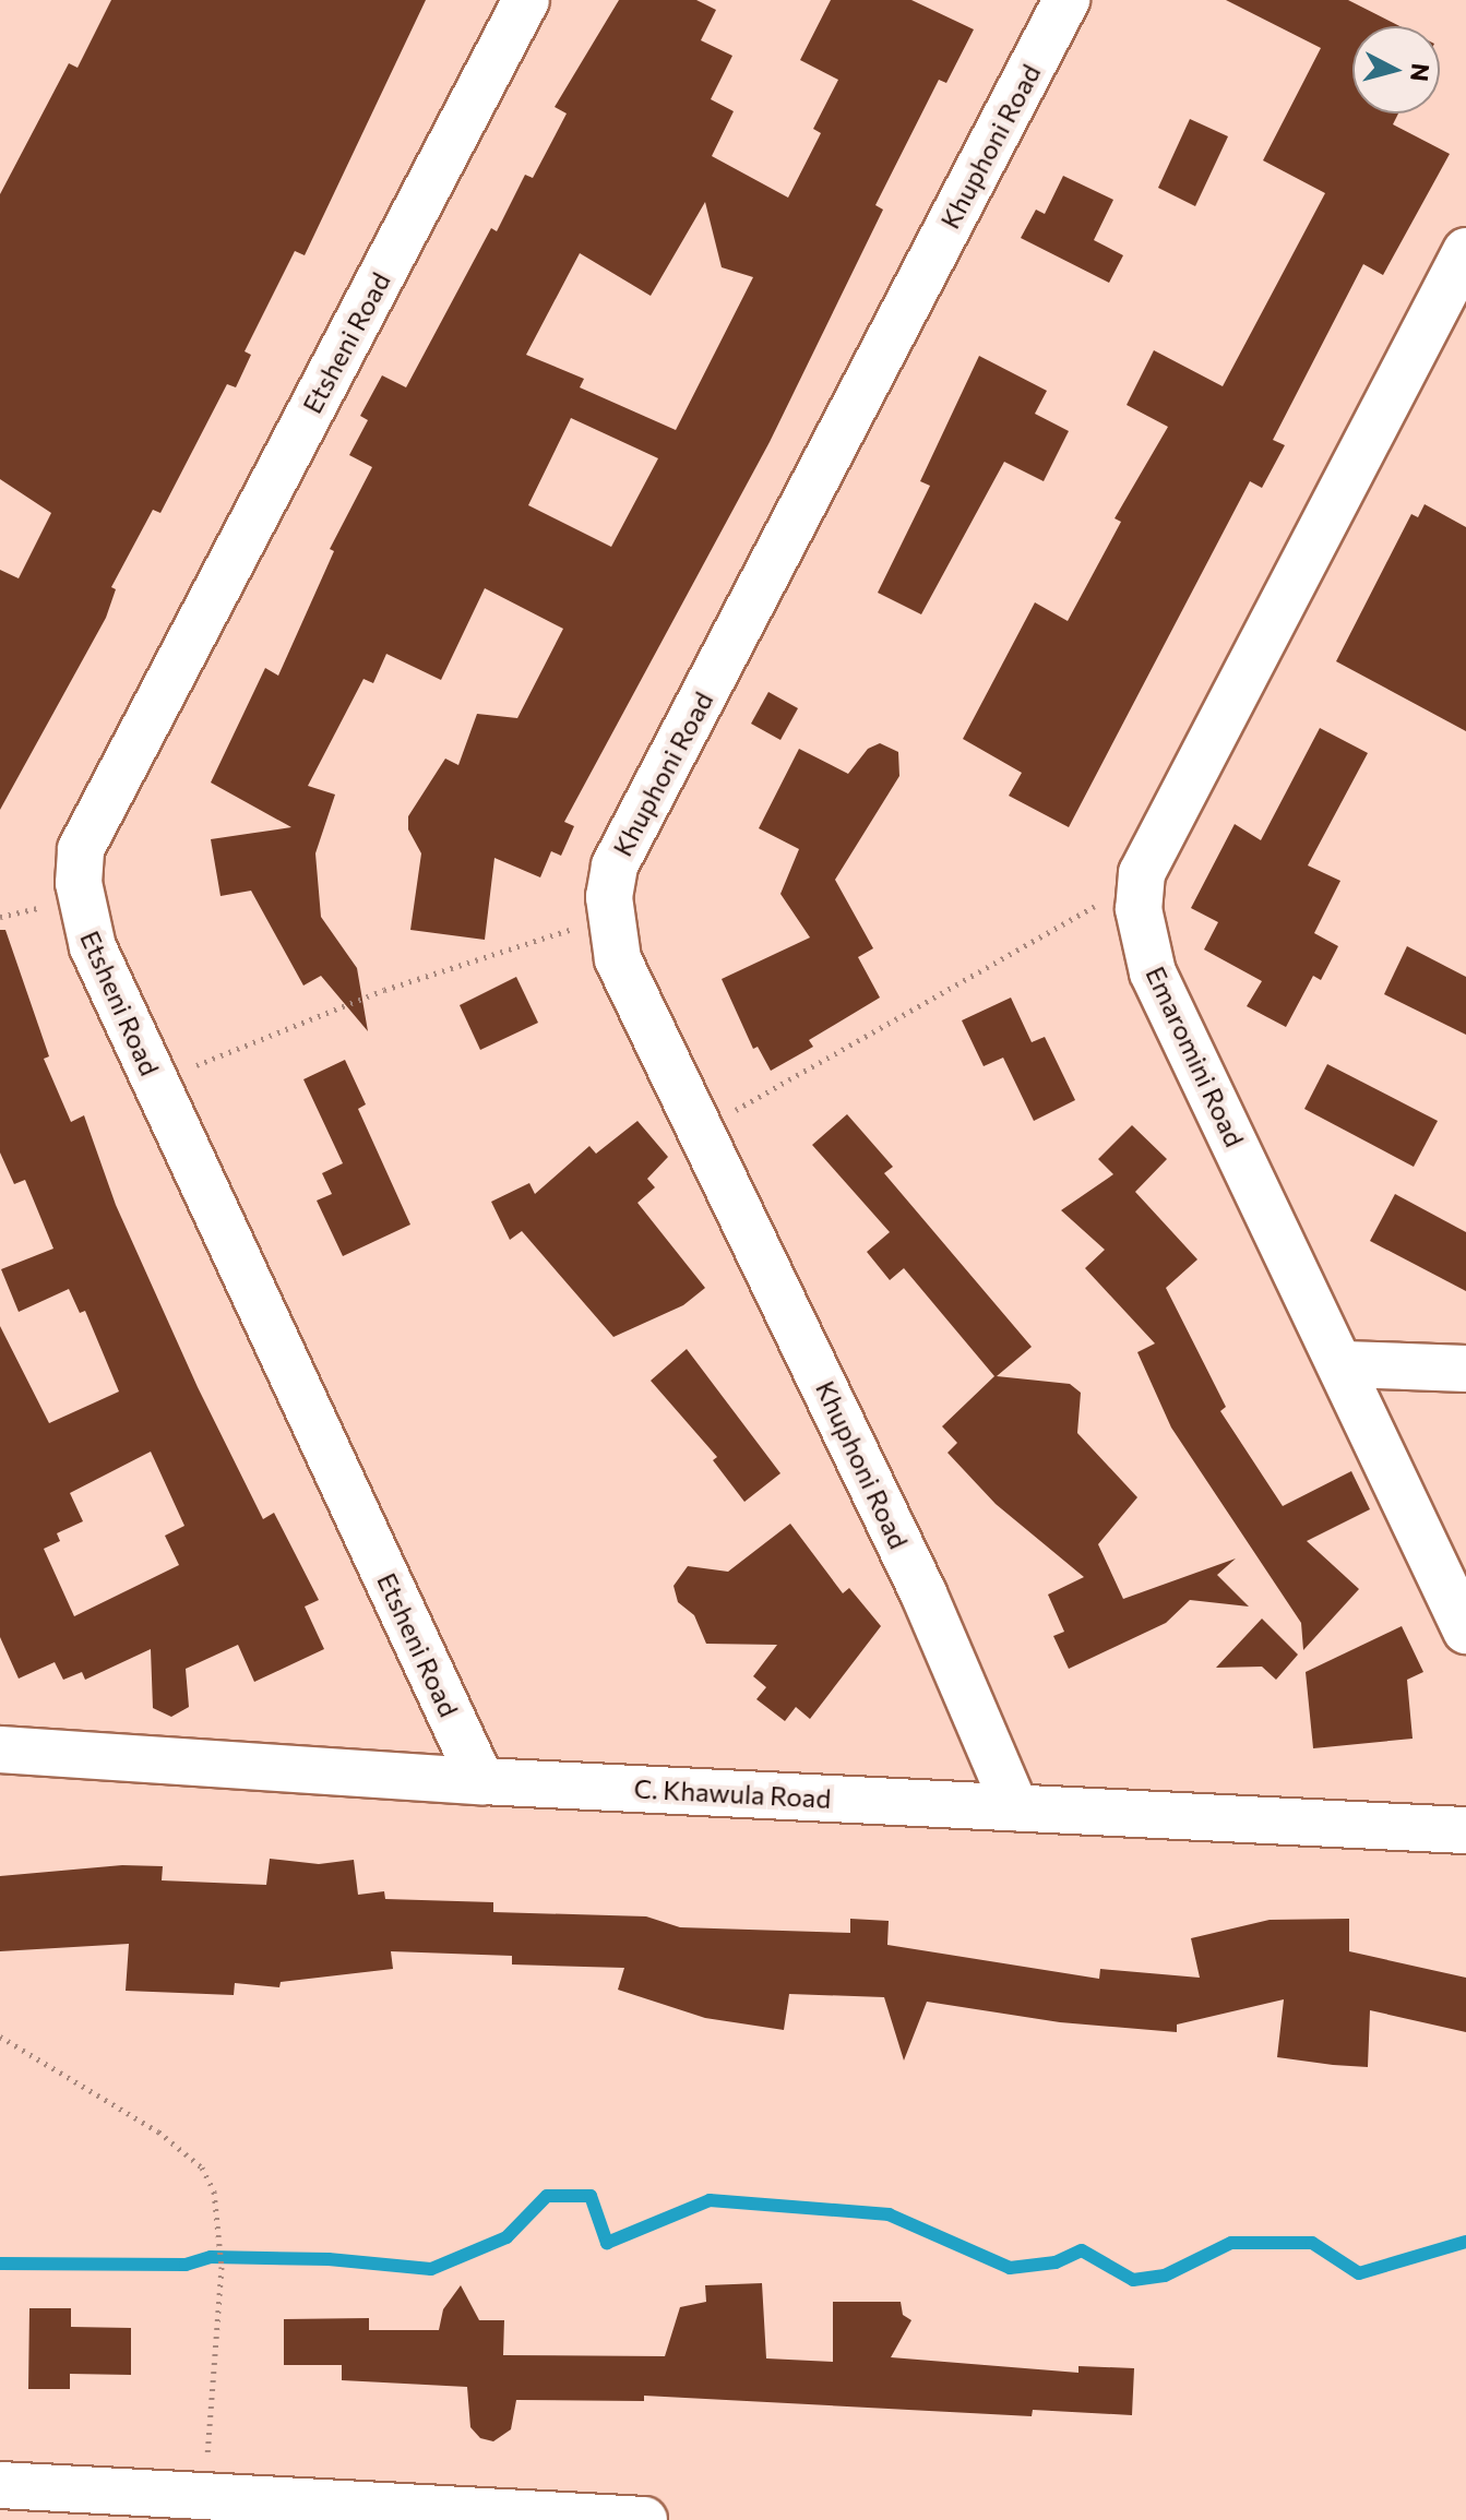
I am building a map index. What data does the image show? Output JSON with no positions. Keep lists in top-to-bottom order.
{
  "streets": {
    "street": [
      "Khuphoni Road",
      "Etsheni Road",
      "Emaromini Road",
      "C. Khawula Road"
    ]
  },
  "crossings": [
    ["Khuphoni Road", "C. Khawula Road"],
    ["Etsheni Road", "C. Khawula Road"]
  ],
  "north": "right"
}
